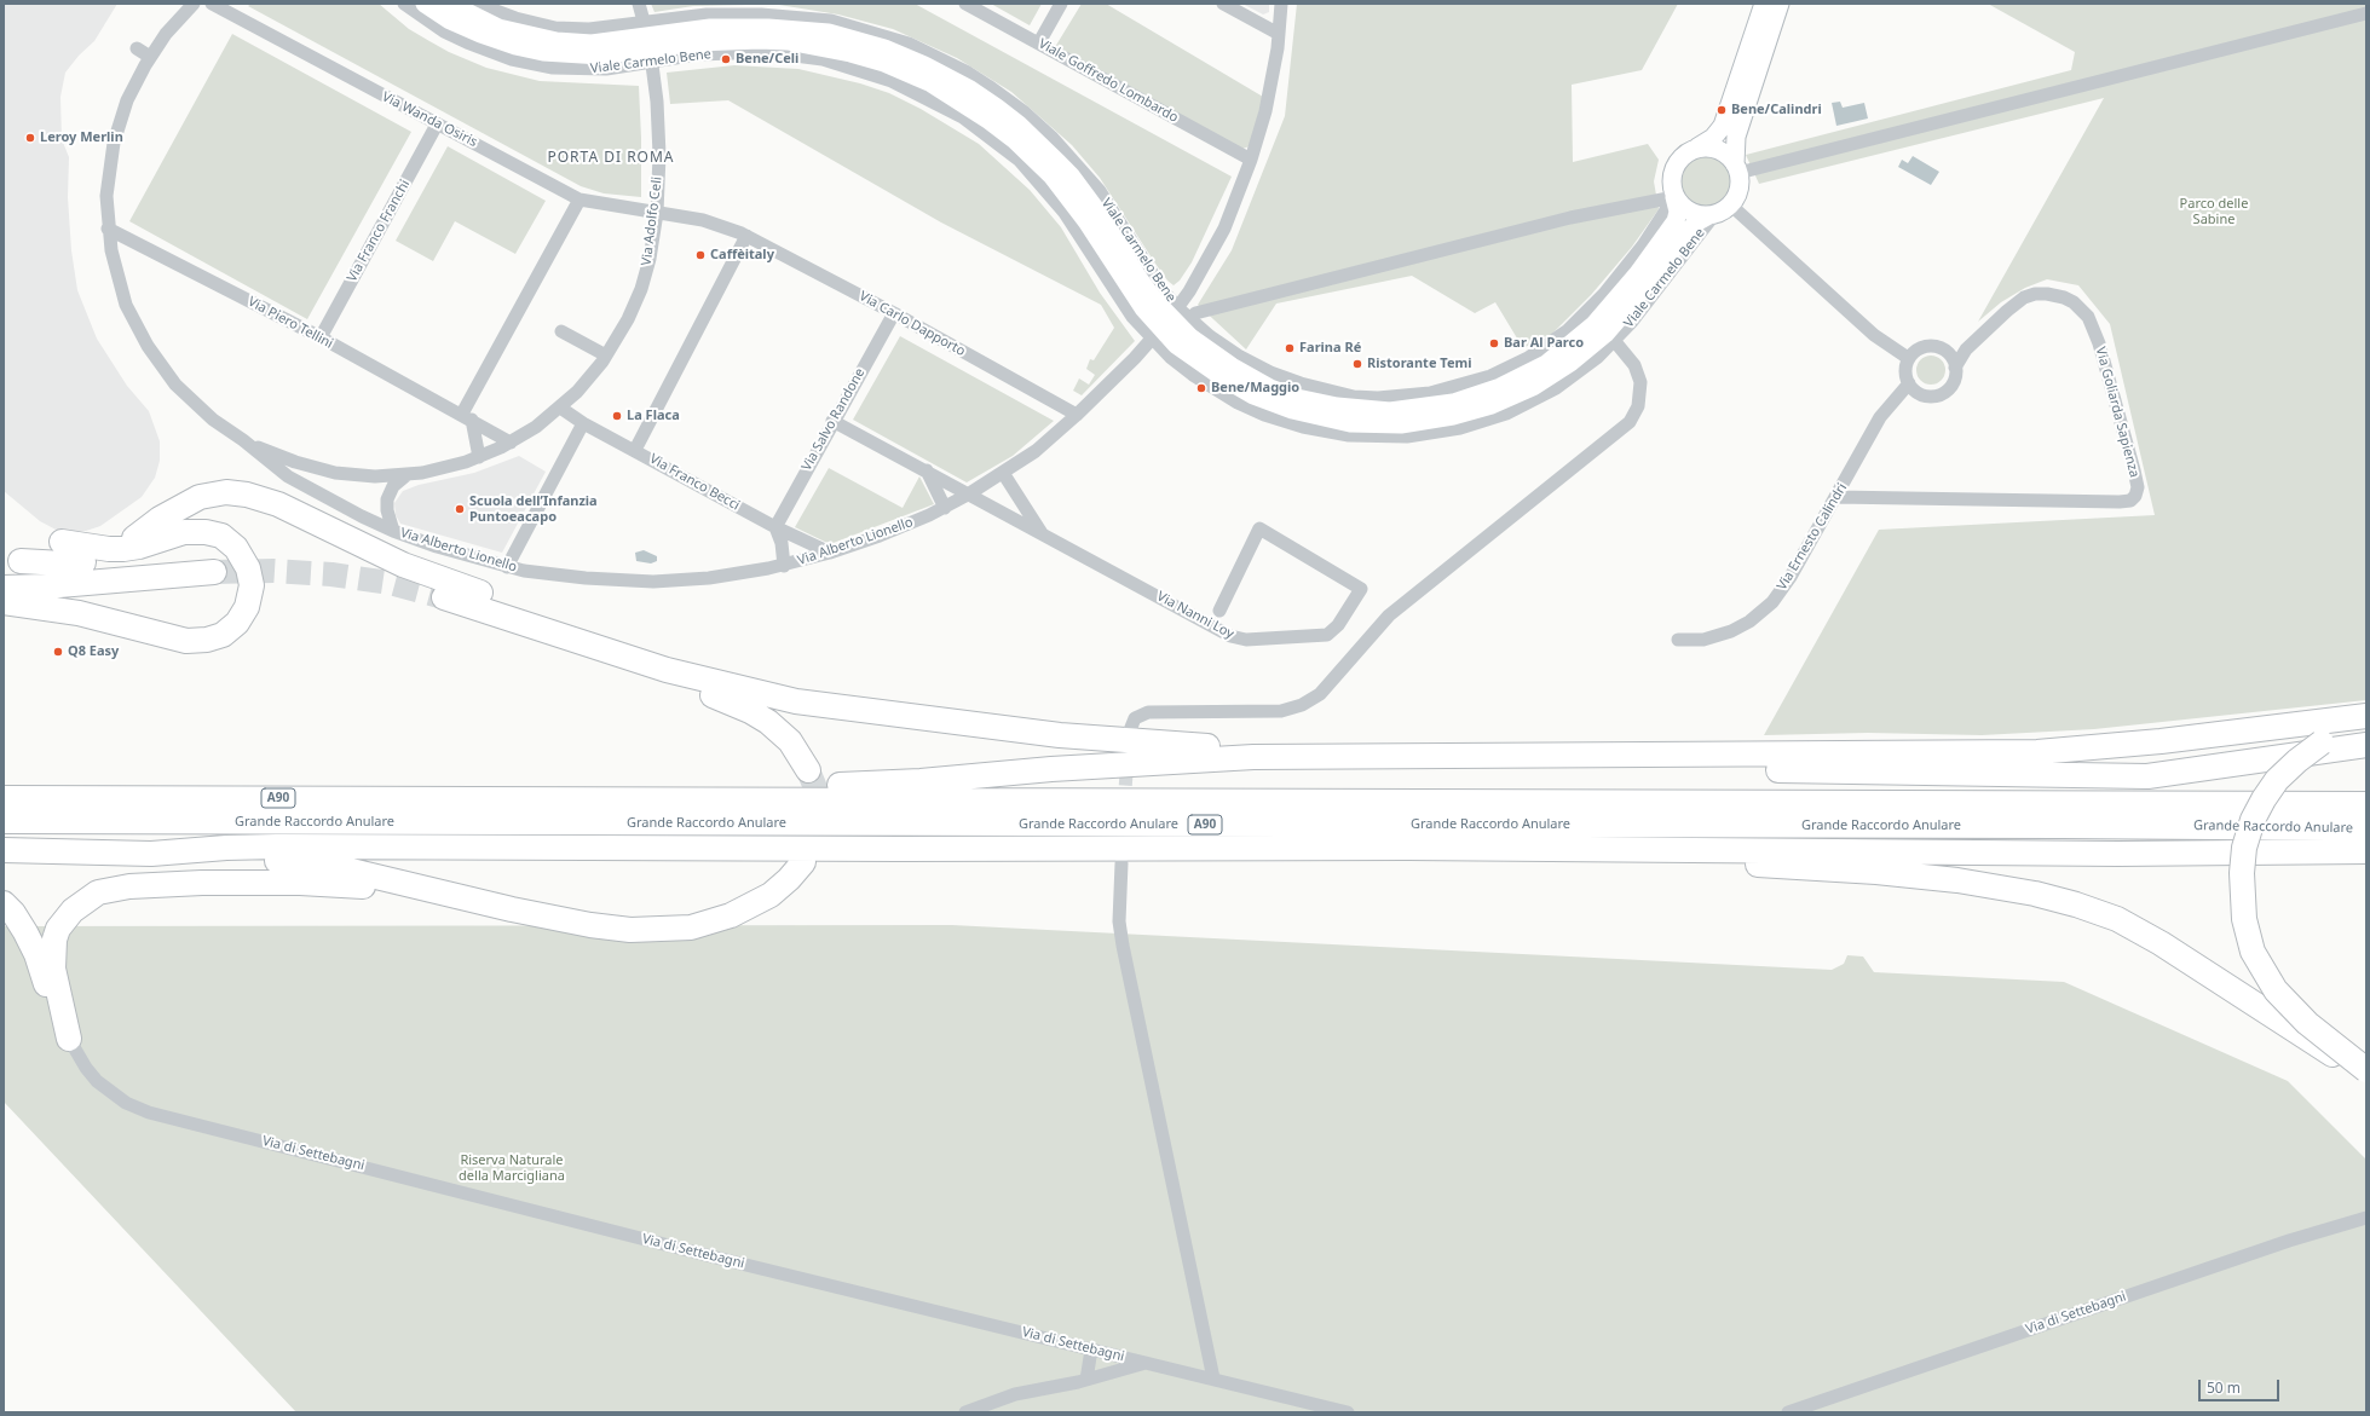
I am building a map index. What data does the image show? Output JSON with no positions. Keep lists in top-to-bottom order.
{
  "streets": {
    "highway": ["A90", "Grande Raccordo Anulare"],
    "street": [
      "Viale Carmelo Bene",
      "Viale Goffredo Lombardo",
      "Via Wanda Osiris",
      "Via Adolfo Celi",
      "Via Franco Franchi",
      "Via Piero Tellini",
      "Via Carlo Dapporto",
      "Via Goliarda Sapienza",
      "Via Salvo Randone",
      "Via Franco Becci",
      "Via Ernesto Calindri",
      "Via Alberto Lionello",
      "Via Nanni Loy",
      "Via di Settebagni"
    ]
  },
  "crossings": [
    ["Viale Carmelo Bene", "Via Adolfo Celi"],
    ["Viale Carmelo Bene", "Via Alberto Lionello"],
    ["Viale Goffredo Lombardo", "Via Alberto Lionello"],
    ["Via Wanda Osiris", "Via Adolfo Celi"],
    ["Via Wanda Osiris", "Via Franco Franchi"],
    ["Via Wanda Osiris", "Via Carlo Dapporto"],
    ["Via Adolfo Celi", "Via Piero Tellini"],
    ["Via Adolfo Celi", "Via Carlo Dapporto"],
    ["Via Adolfo Celi", "Via Franco Becci"],
    ["Via Adolfo Celi", "Via Alberto Lionello"],
    ["Via Franco Franchi", "Via Piero Tellini"],
    ["Via Piero Tellini", "Via Alberto Lionello"],
    ["Via Carlo Dapporto", "Via Salvo Randone"],
    ["Via Carlo Dapporto", "Via Alberto Lionello"],
    ["Via Goliarda Sapienza", "Via Ernesto Calindri"],
    ["Via Salvo Randone", "Via Franco Becci"],
    ["Via Salvo Randone", "Via Nanni Loy"],
    ["Via Franco Becci", "Via Alberto Lionello"],
    ["Via Alberto Lionello", "Via Nanni Loy"]
  ],
  "districts": ["PORTA DI ROMA"],
  "parks": ["Parco delle Sabine", "Riserva Naturale della Marcigliana"],
  "places": [
    "Bene/Celi",
    "Bene/Calindri",
    "Leroy Merlin",
    "Caffèitaly",
    "Bar Al Parco",
    "Farina Ré",
    "Ristorante Temi",
    "Bene/Maggio",
    "La Flaca",
    "Scuola dell’Infanzia Puntoeacapo",
    "Q8 Easy"
  ],
  "scale_bar": "50 m"
}
